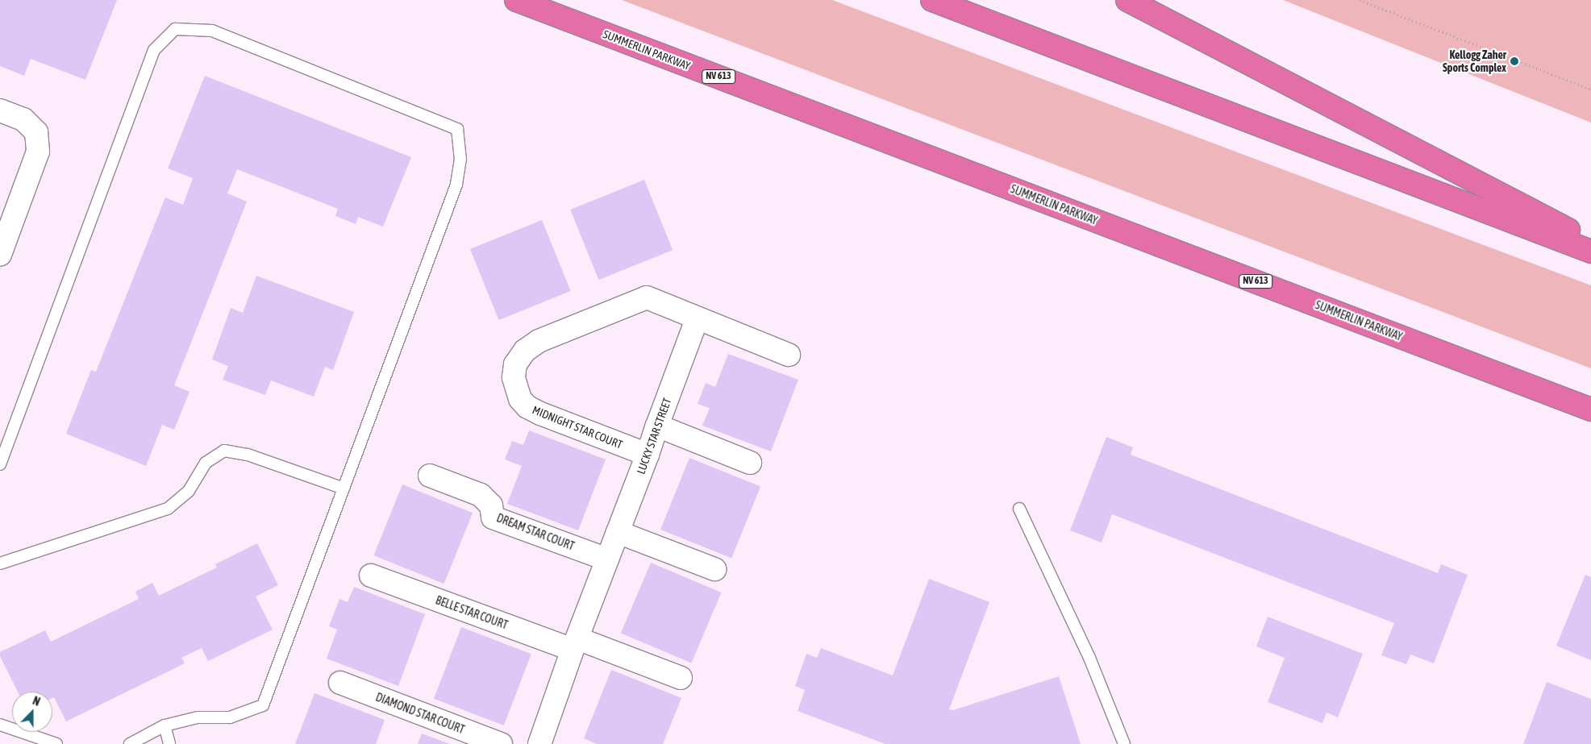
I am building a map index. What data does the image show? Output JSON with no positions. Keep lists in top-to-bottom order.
{
  "streets": {
    "highway": ["SUMMERLIN PARKWAY", "NV 613"],
    "street": [
      "MIDNIGHT STAR COURT",
      "LUCKY STAR STREET",
      "DREAM STAR COURT",
      "BELLE STAR COURT",
      "DIAMOND STAR COURT"
    ]
  },
  "crossings": [
    ["MIDNIGHT STAR COURT", "LUCKY STAR STREET"],
    ["LUCKY STAR STREET", "DREAM STAR COURT"],
    ["LUCKY STAR STREET", "BELLE STAR COURT"]
  ],
  "places": ["Kellogg Zaher Sports Complex"],
  "north": "top"
}
